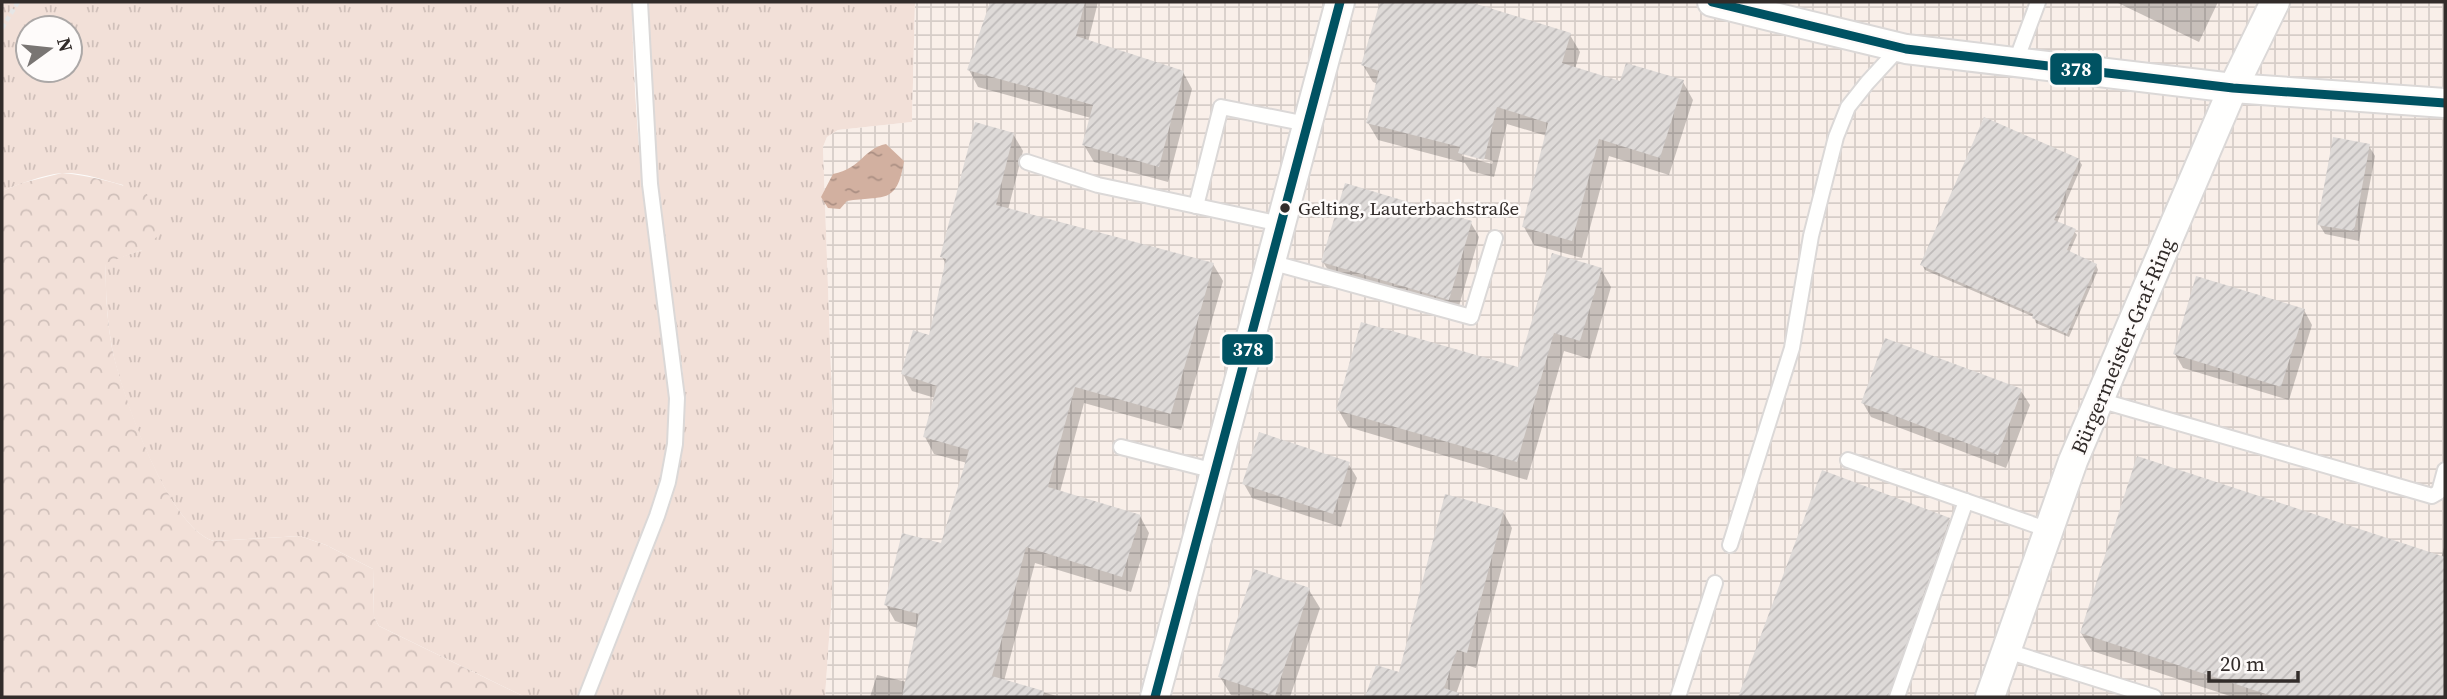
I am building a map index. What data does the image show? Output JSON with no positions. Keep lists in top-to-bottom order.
{
  "streets": {
    "street": ["Bürgermeister-Graf-Ring"]
  },
  "places": ["Gelting, Lauterbachstraße"],
  "lines": ["transit line 378"],
  "scale_bar": "20 m",
  "north": "right"
}
